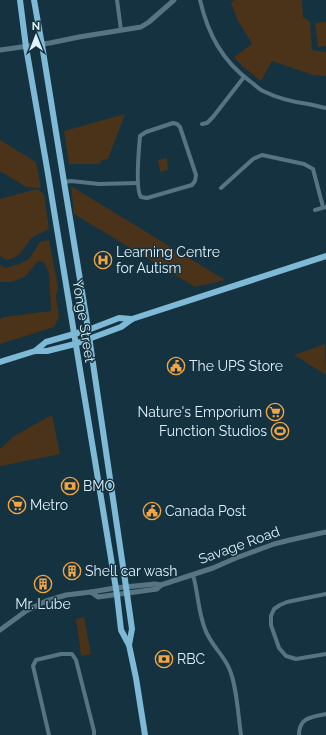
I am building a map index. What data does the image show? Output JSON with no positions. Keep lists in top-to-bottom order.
{
  "streets": {
    "main road": ["Yonge Street"],
    "street": ["Savage Road"]
  },
  "crossings": [
    ["Yonge Street", "Savage Road"]
  ],
  "places": {
    "hospital": ["Learning Centre for Autism"],
    "public building": ["The UPS Store", "Canada Post"],
    "supermarket": ["Nature's Emporium", "Metro"],
    "sports": ["Function Studios"],
    "bank": ["BMO", "RBC"],
    "building": ["Shell car wash", "Mr. Lube"]
  },
  "north": "top"
}
